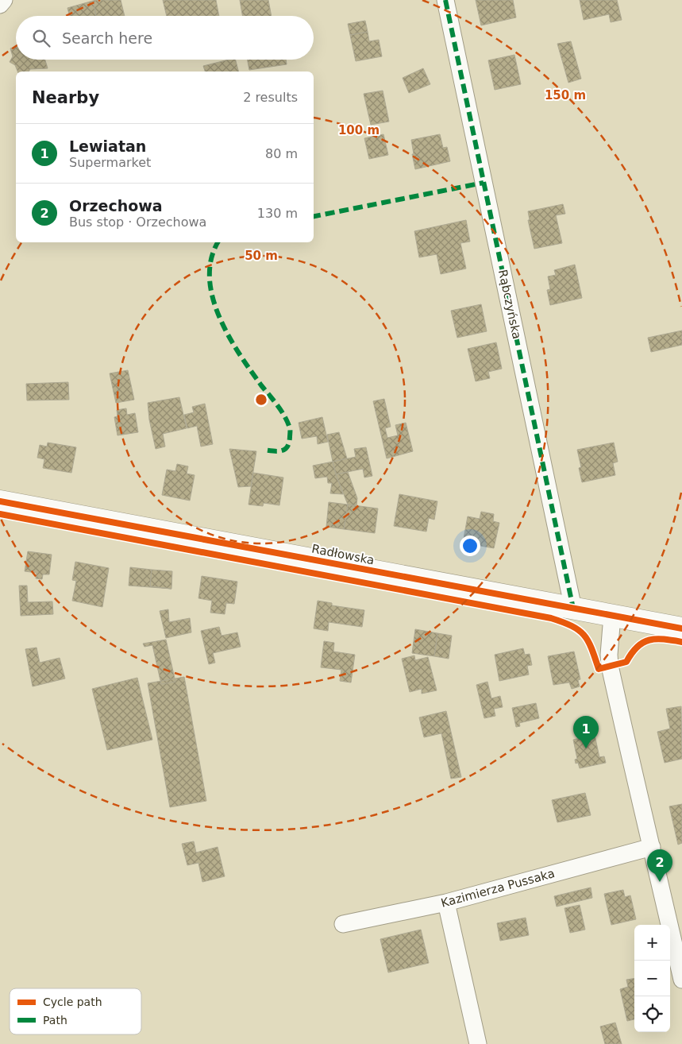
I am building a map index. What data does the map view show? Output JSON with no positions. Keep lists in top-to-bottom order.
{
  "streets": {
    "street": ["Rąbczyńska", "Radłowska", "Kazimierza Pussaka"]
  },
  "crossings": [
    ["Rąbczyńska", "Radłowska"]
  ],
  "legend": ["Cycle path", "Path"],
  "page": {
    "search": "Search here",
    "heading": ["Nearby", "2 results"],
    "list": [
      {
        "mark": "1",
        "name": "Lewiatan",
        "note": "Supermarket",
        "value": "80 m"
      },
      {
        "mark": "2",
        "name": "Orzechowa",
        "note": "Bus stop · Orzechowa",
        "value": "130 m"
      }
    ],
    "pins": ["1", "2"],
    "map_buttons": ["+", "−"]
  },
  "rings": ["150 m", "100 m", "50 m"]
}
